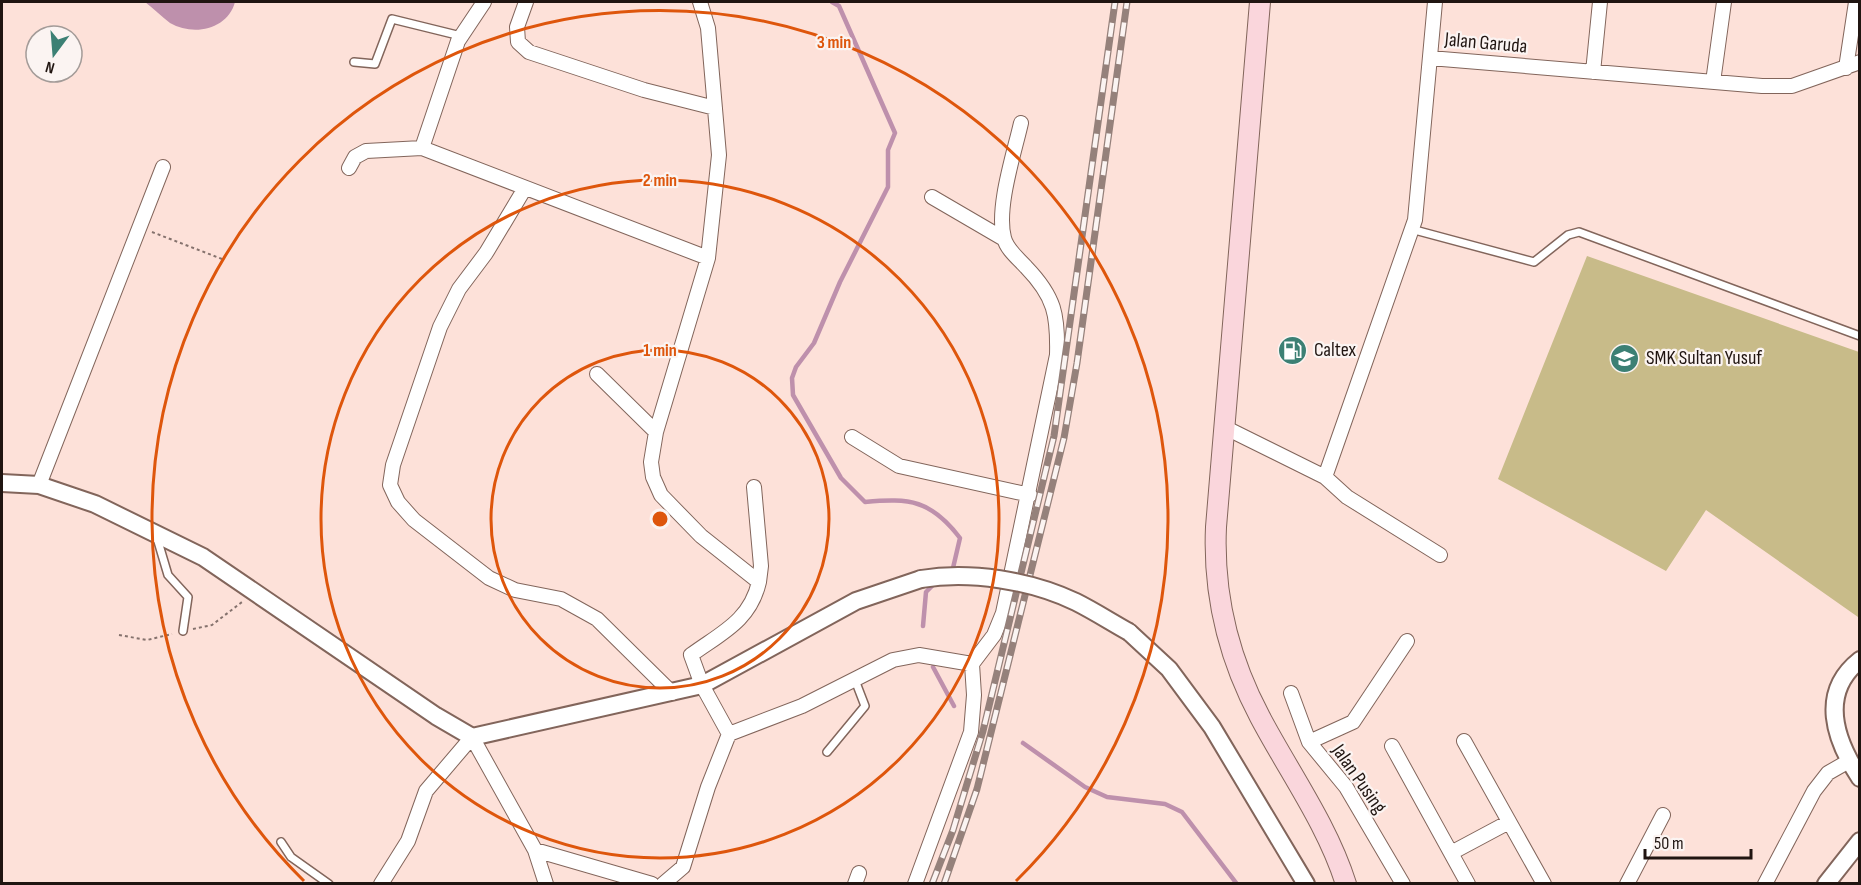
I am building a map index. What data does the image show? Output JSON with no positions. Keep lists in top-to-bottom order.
{
  "streets": {
    "street": ["Jalan Garuda", "Jalan Pusing"]
  },
  "places": {
    "fuel station": ["Caltex"],
    "school or university": ["SMK Sultan Yusuf"]
  },
  "scale_bar": "50 m",
  "north": "bottom",
  "rings": ["3 min", "2 min", "1 min"]
}
